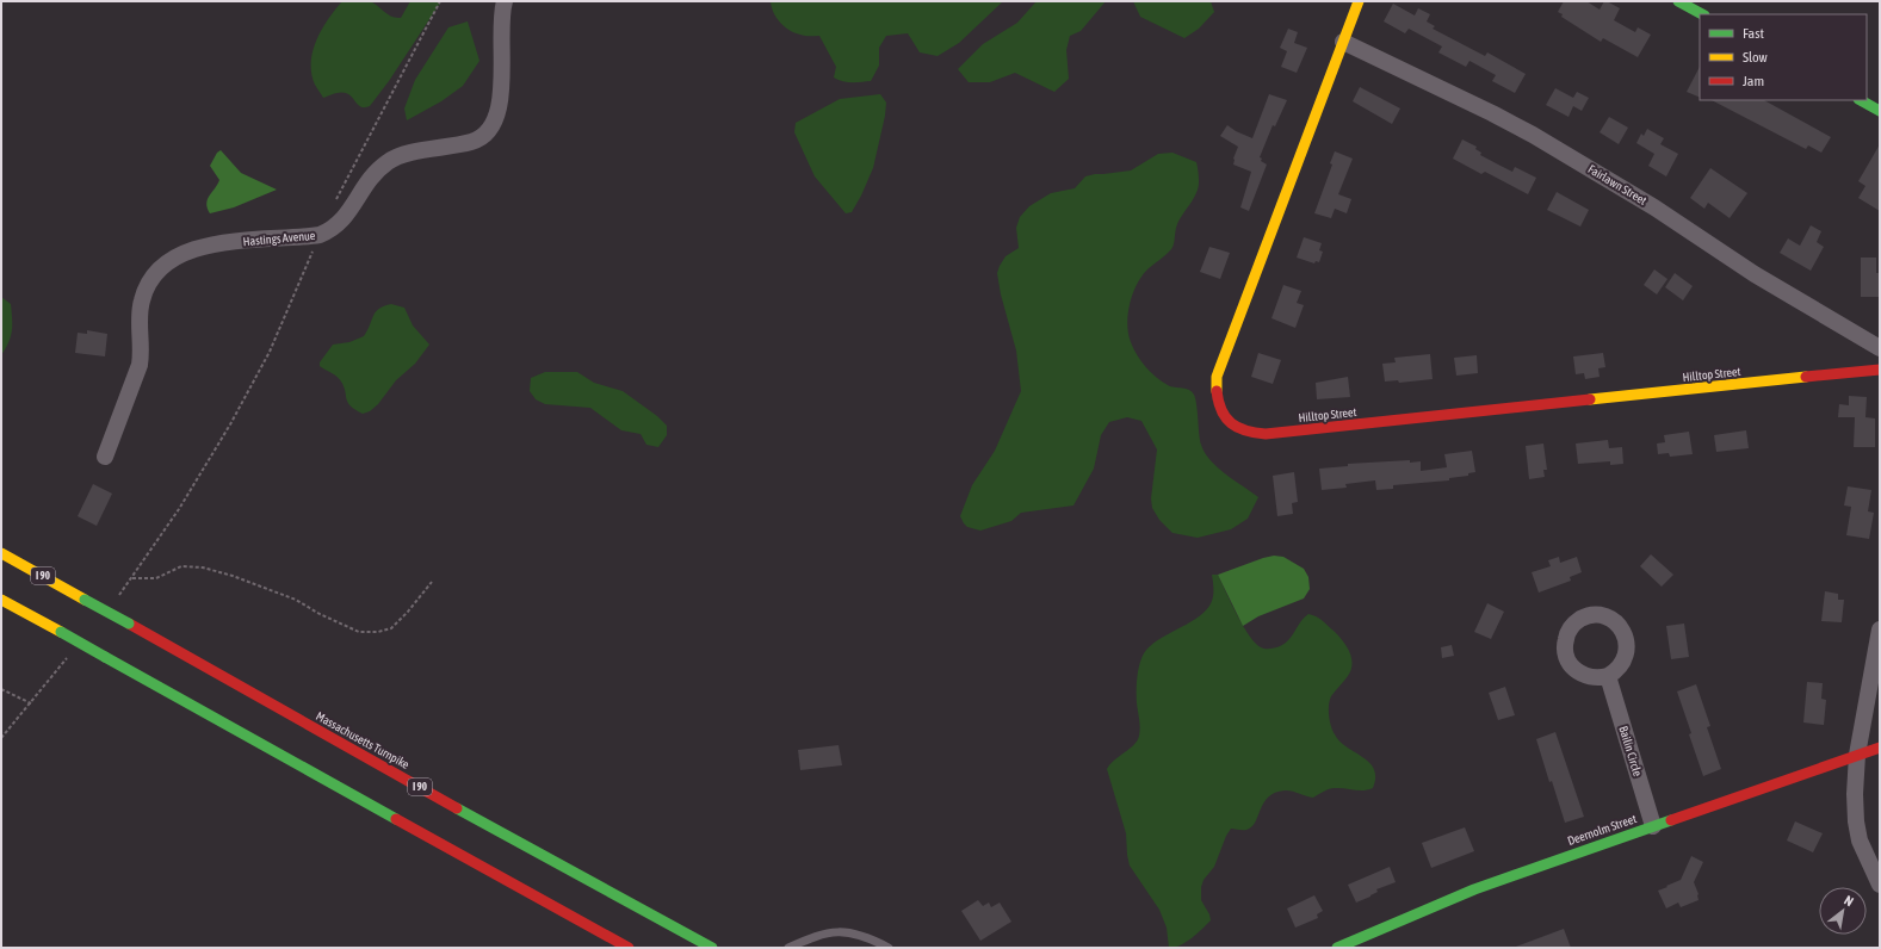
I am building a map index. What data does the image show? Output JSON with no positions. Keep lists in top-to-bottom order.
{
  "streets": {
    "main road": [
      "Hilltop Street",
      "I 90",
      "Massachusetts Turnpike",
      "Deernolm Street"
    ],
    "street": ["Fairlawn Street", "Hastings Avenue", "Bailin Circle"]
  },
  "crossings": [
    ["Fairlawn Street", "Hilltop Street"],
    ["Bailin Circle", "Deernolm Street"]
  ],
  "legend": ["Fast", "Slow", "Jam"],
  "north": "top right"
}
